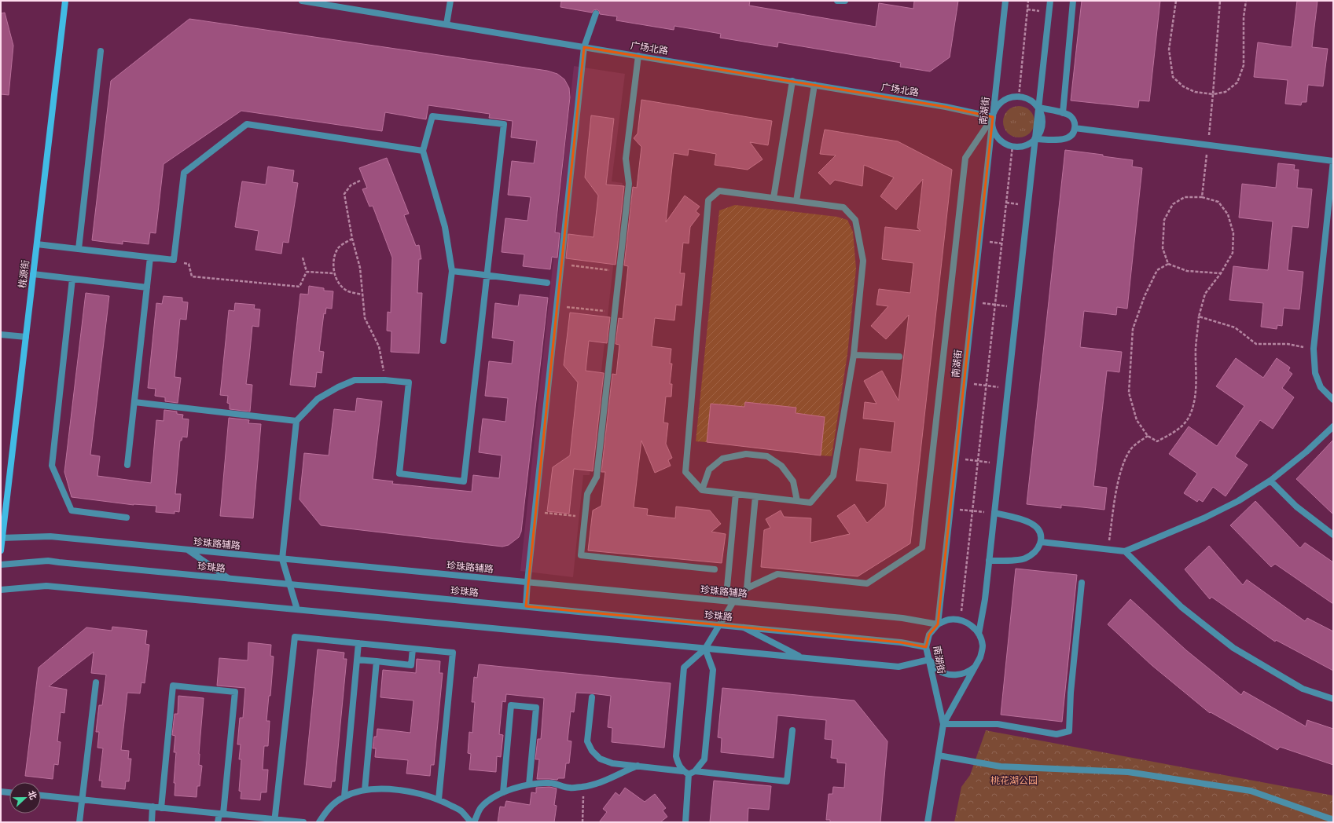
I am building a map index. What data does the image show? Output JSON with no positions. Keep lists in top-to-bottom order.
{
  "streets": {
    "main road": ["桃源街"],
    "street": [
      "广场北路",
      "南湖街",
      "珍珠路辅路",
      "珍珠路"
    ]
  },
  "crossings": [
    ["广场北路", "南湖街"],
    ["南湖街", "珍珠路辅路"],
    ["南湖街", "珍珠路"],
    ["桃源街", "珍珠路辅路"],
    ["珍珠路辅路", "珍珠路"]
  ],
  "parks": ["桃花湖公园"],
  "north": "right"
}
